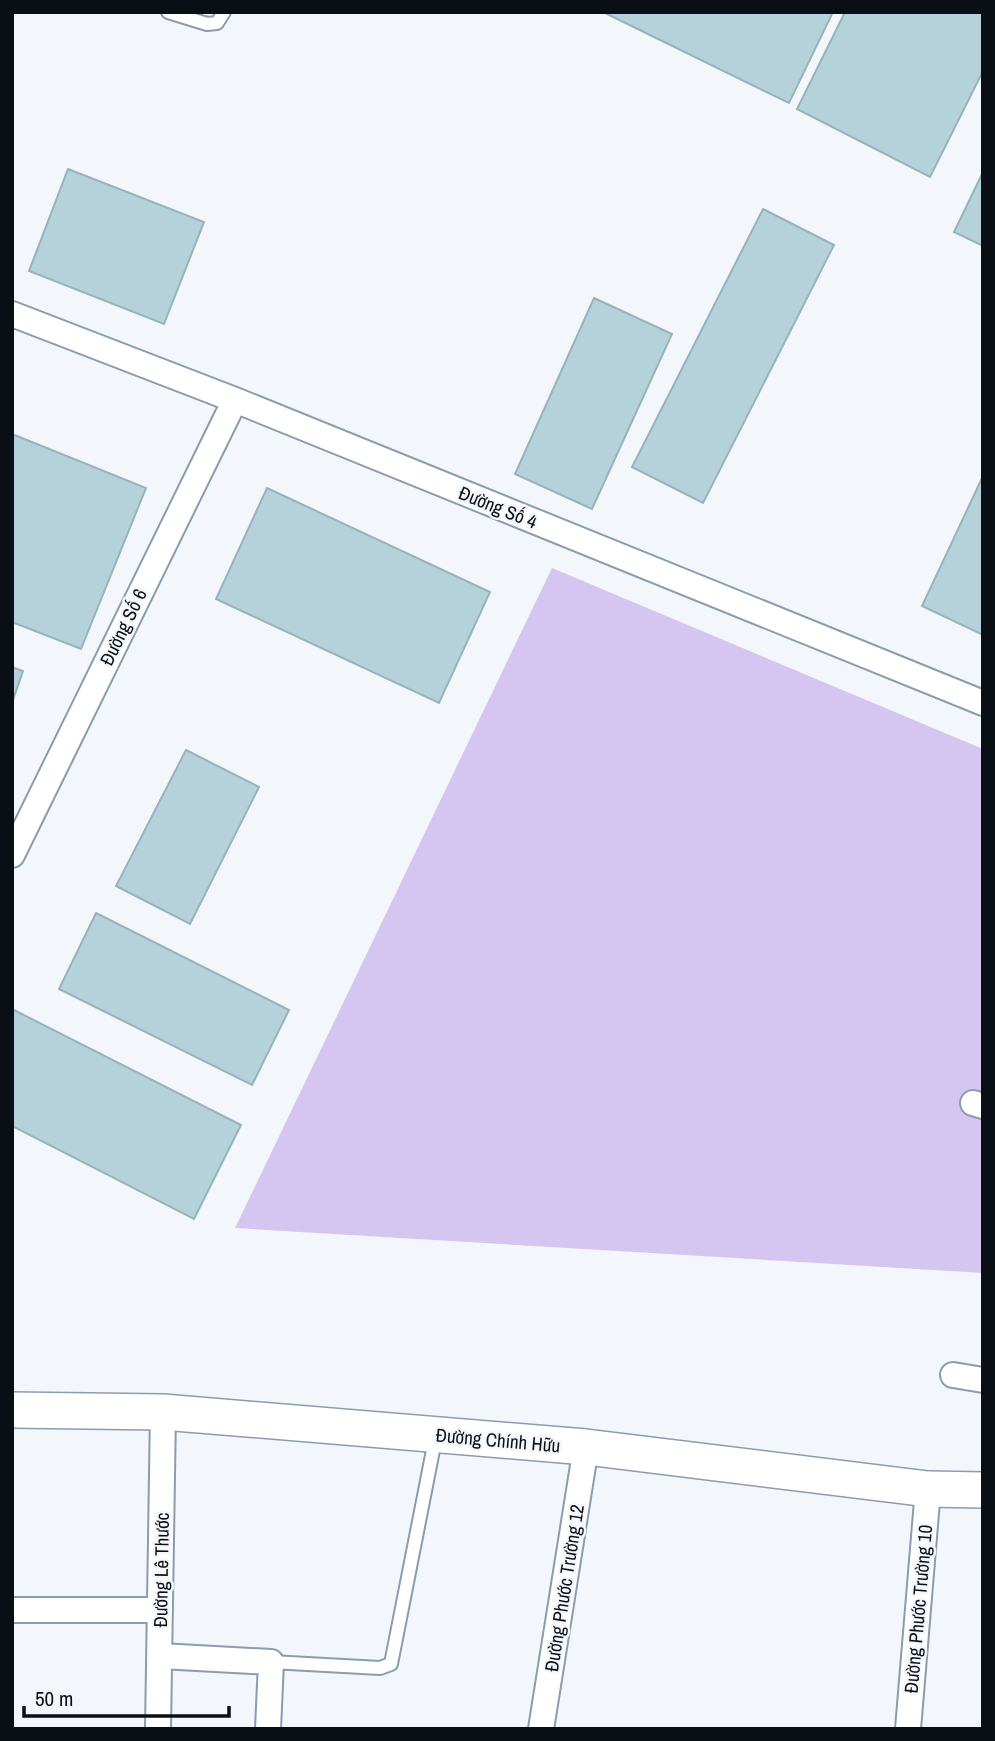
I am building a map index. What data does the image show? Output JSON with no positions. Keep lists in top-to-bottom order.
{
  "streets": {
    "street": [
      "Đường Số 4",
      "Đường Số 6",
      "Đường Chính Hữu",
      "Đường Lê Thước",
      "Đường Phước Trường 12",
      "Đường Phước Trường 10"
    ]
  },
  "crossings": [
    ["Đường Số 4", "Đường Số 6"],
    ["Đường Chính Hữu", "Đường Lê Thước"],
    ["Đường Chính Hữu", "Đường Phước Trường 12"],
    ["Đường Chính Hữu", "Đường Phước Trường 10"]
  ],
  "scale_bar": "50 m"
}
